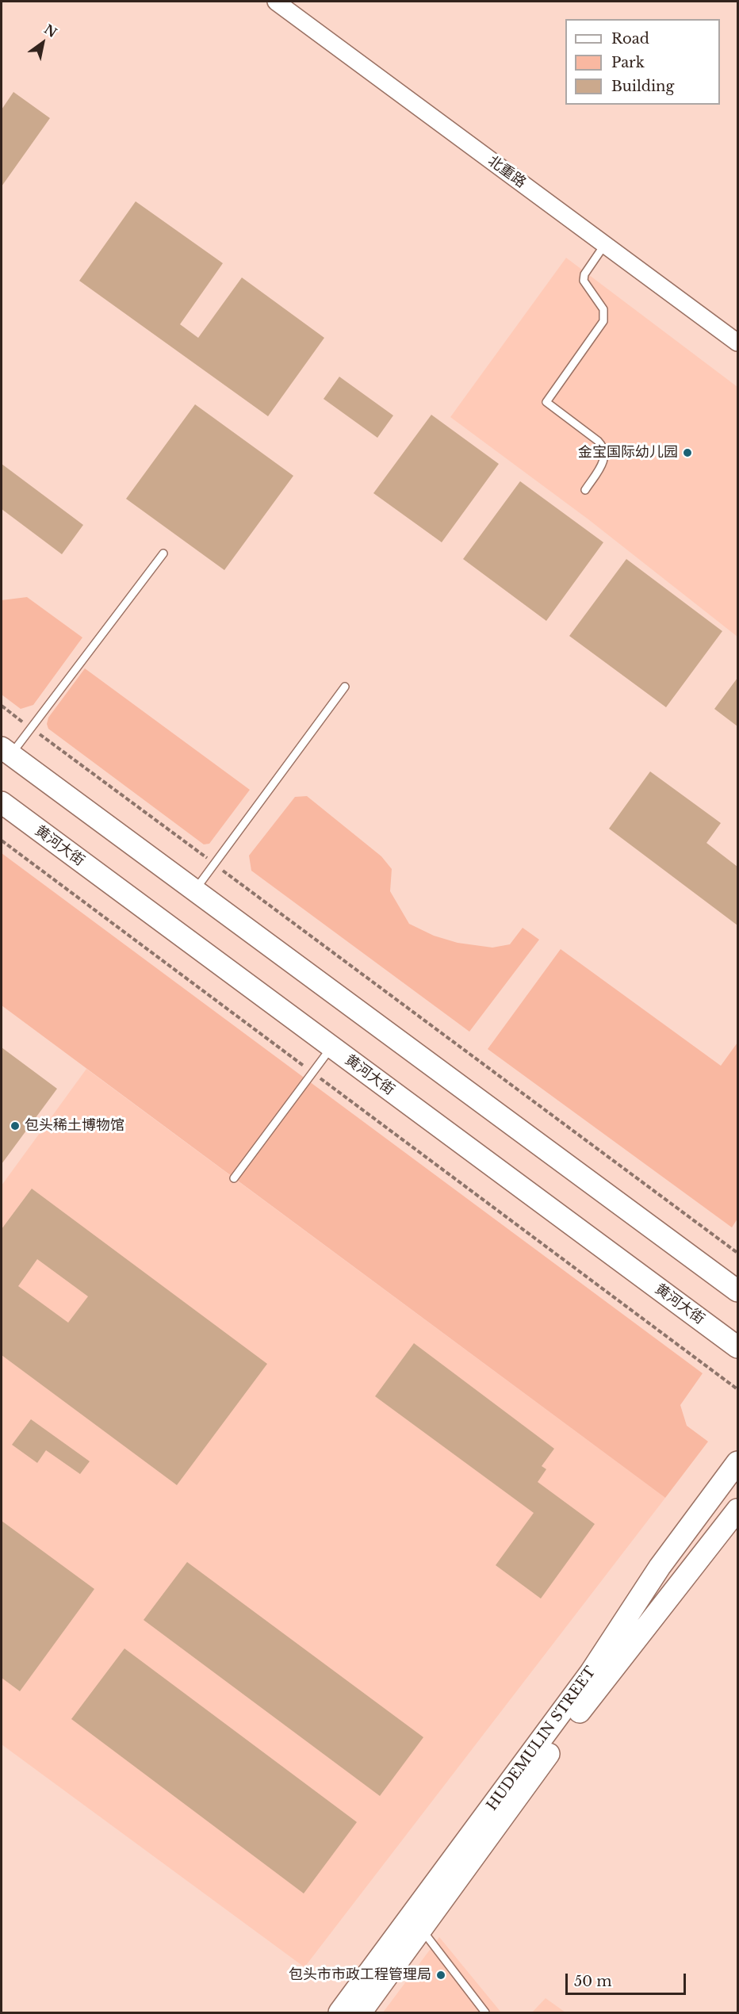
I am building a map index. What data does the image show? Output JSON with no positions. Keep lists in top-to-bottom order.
{
  "streets": {
    "main road": ["黄河大街", "HUDEMULIN STREET"],
    "street": ["北重路"]
  },
  "places": ["金宝国际幼儿园", "包头稀土博物馆", "包头市市政工程管理局"],
  "legend": ["Road", "Park", "Building"],
  "scale_bar": "50 m",
  "north": "top right"
}
